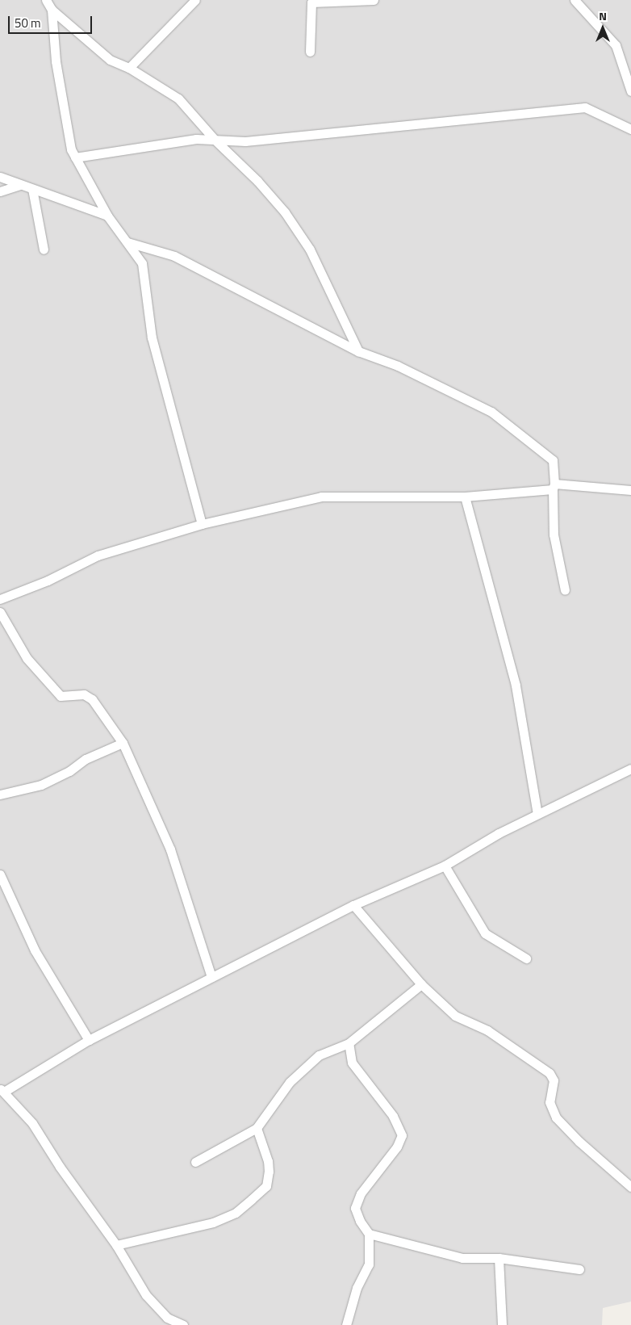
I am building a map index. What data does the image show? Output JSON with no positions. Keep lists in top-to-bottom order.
{
  "scale_bar": "50 m",
  "north": "top"
}
